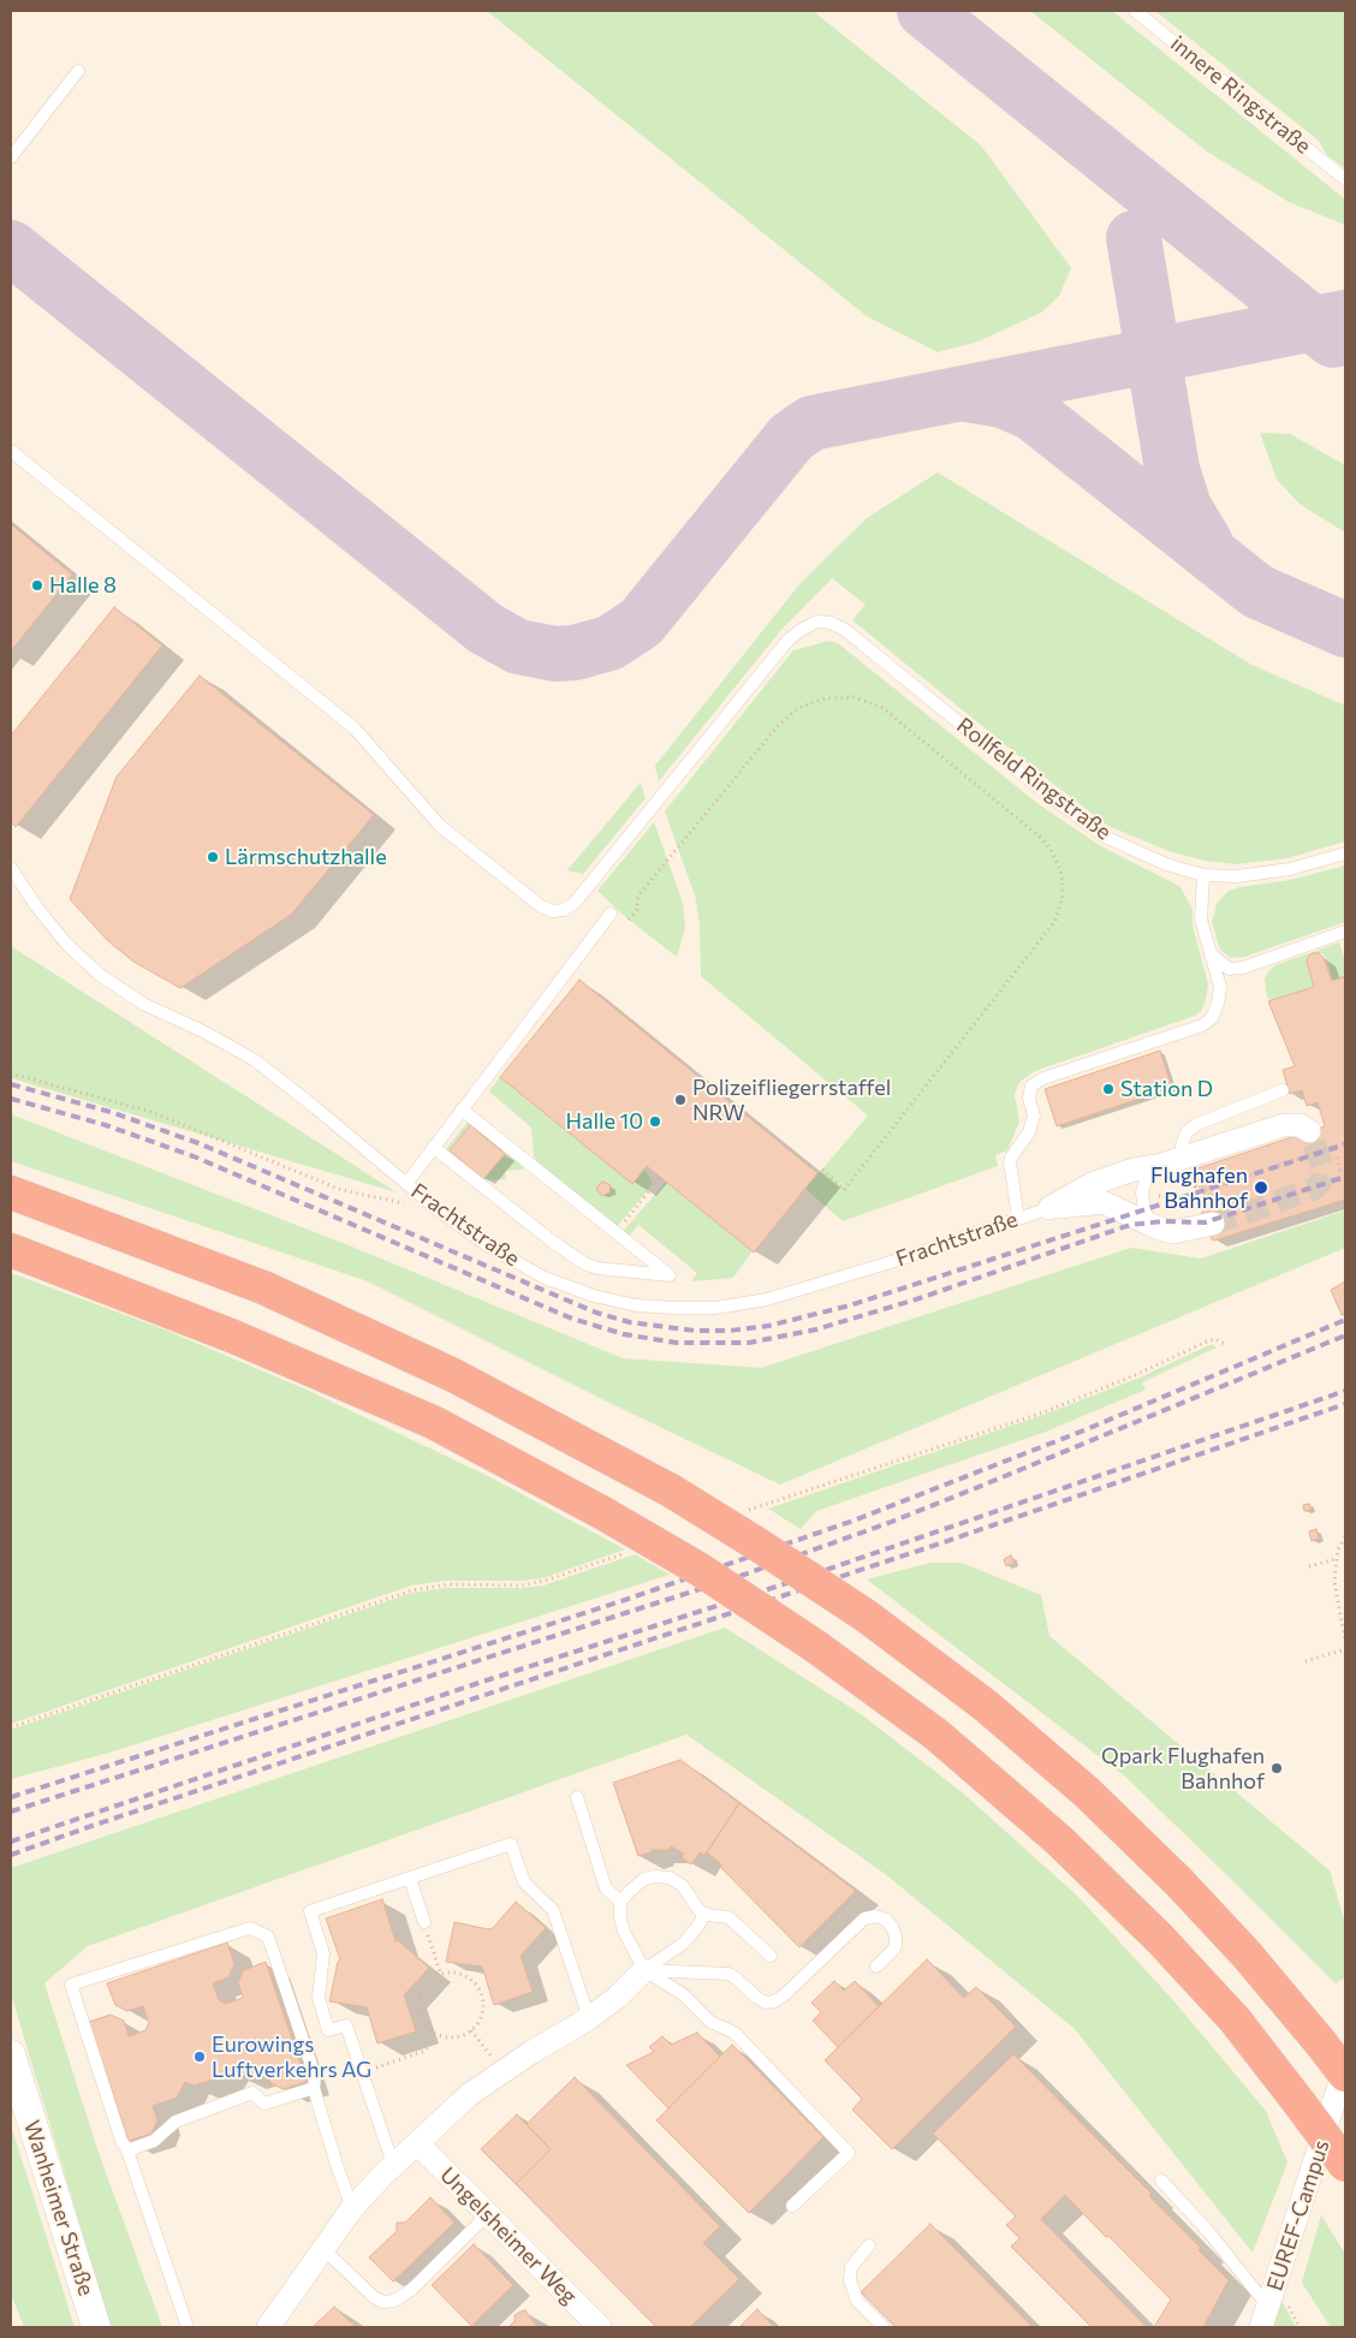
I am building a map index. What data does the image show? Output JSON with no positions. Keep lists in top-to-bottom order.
{
  "streets": {
    "street": [
      "Frachtstraße",
      "Wanheimer Straße",
      "EUREF-Campus",
      "Ungelsheimer Weg"
    ],
    "lane": ["innere Ringstraße", "Rollfeld Ringstraße"]
  },
  "places": [
    "Halle 8",
    "Lärmschutzhalle",
    "Station D",
    "Polizeifliegerrstaffel NRW",
    "Halle 10",
    "Flughafen Bahnhof",
    "Qpark Flughafen Bahnhof",
    "Eurowings Luftverkehrs AG"
  ]
}
